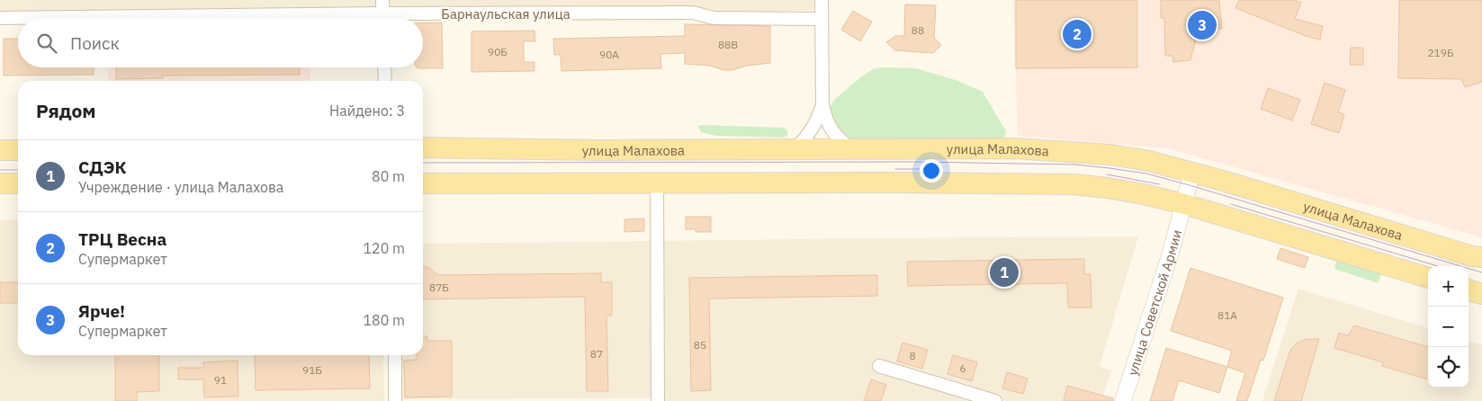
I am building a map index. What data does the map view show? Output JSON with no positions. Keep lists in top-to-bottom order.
{
  "streets": {
    "main road": ["улица Малахова"],
    "street": ["Барнаульская улица", "улица Советской Армии"]
  },
  "crossings": [
    ["улица Малахова", "улица Советской Армии"]
  ],
  "house_numbers": [
    "88",
    "88В",
    "90Б",
    "219Б",
    "90А",
    "87Б",
    "81А",
    "85",
    "87",
    "8",
    "6",
    "91Б",
    "91"
  ],
  "page": {
    "pins": ["3", "2", "1"],
    "search": "Поиск",
    "heading": ["Рядом", "Найдено: 3"],
    "list": [
      {
        "mark": "1",
        "name": "СДЭК",
        "note": "Учреждение · улица Малахова",
        "value": "80 m"
      },
      {
        "mark": "2",
        "name": "ТРЦ Весна",
        "note": "Супермаркет",
        "value": "120 m"
      },
      {
        "mark": "3",
        "name": "Ярче!",
        "note": "Супермаркет",
        "value": "180 m"
      }
    ],
    "map_buttons": ["+", "−"]
  }
}
